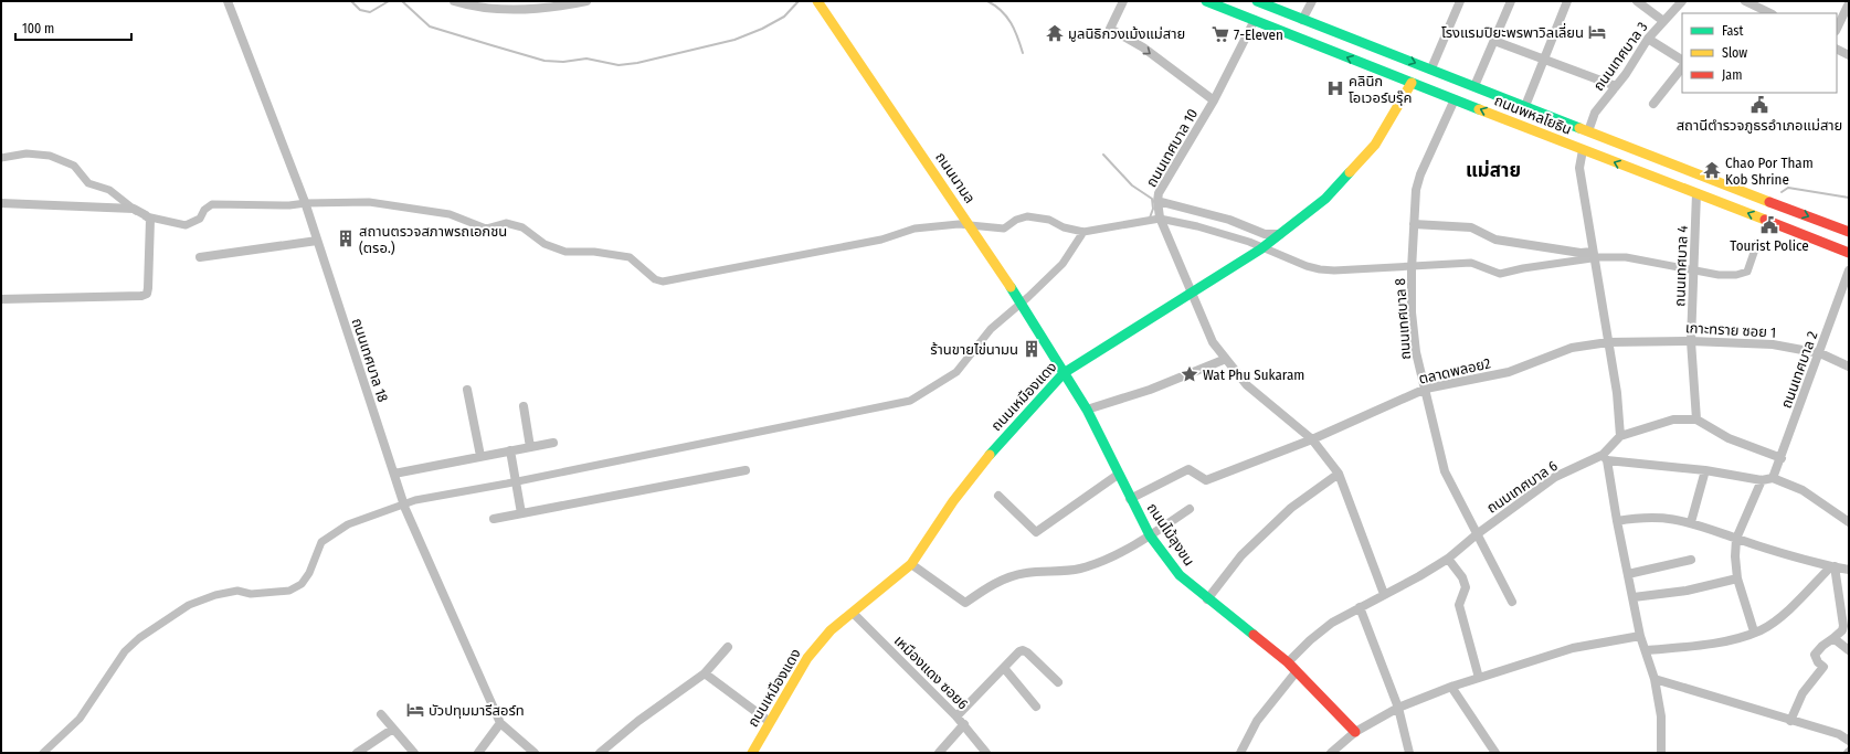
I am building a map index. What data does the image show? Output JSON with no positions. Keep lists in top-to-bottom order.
{
  "streets": {
    "street": [
      "ถนนเทศบาล 3",
      "ถนนพหลโยธิน",
      "ถนนเทศบาล 10",
      "ถนนนามล",
      "ถนนเทศบาล 4",
      "ถนนเทศบาล 8",
      "เกาะทราย ซอย 1",
      "ถนนเทศบาล 18",
      "ถนนเทศบาล 2",
      "ตลาดพลอย2",
      "ถนนเหมืองแดง",
      "ถนนเทศบาล 6",
      "ถนนไม้ลุงขน",
      "เหมืองแดง ซอย6"
    ]
  },
  "crossings": [
    ["ถนนเทศบาล 3", "ถนนพหลโยธิน"],
    ["ถนนพหลโยธิน", "ถนนเทศบาล 10"],
    ["ถนนพหลโยธิน", "ถนนเทศบาล 4"],
    ["ถนนพหลโยธิน", "ถนนเทศบาล 8"],
    ["ถนนพหลโยธิน", "ถนนเหมืองแดง"],
    ["ถนนนามล", "ถนนเหมืองแดง"],
    ["ถนนนามล", "ถนนไม้ลุงขน"],
    ["ถนนเทศบาล 4", "เกาะทราย ซอย 1"],
    ["ถนนเทศบาล 8", "ตลาดพลอย2"],
    ["ถนนเทศบาล 8", "ถนนเทศบาล 6"],
    ["เกาะทราย ซอย 1", "ถนนเทศบาล 2"],
    ["เกาะทราย ซอย 1", "ตลาดพลอย2"],
    ["ตลาดพลอย2", "ถนนไม้ลุงขน"],
    ["ถนนเหมืองแดง", "ถนนไม้ลุงขน"],
    ["ถนนเหมืองแดง", "เหมืองแดง ซอย6"],
    ["ถนนเทศบาล 6", "ถนนไม้ลุงขน"]
  ],
  "districts": ["แม่สาย"],
  "places": {
    "hotel": ["โรงแรมปิยะพรพาวิลเลี่ยน", "บัวปทุมมารีสอร์ท"],
    "temple": ["มูลนิธิกวงเม้งแม่สาย", "Chao Por Tham Kob Shrine"],
    "supermarket": ["7-Eleven"],
    "hospital": ["คลินิก โอเวอร์บรุ๊ค"],
    "public building": ["สถานีตำรวจภูธรอำเภอแม่สาย", "Tourist Police"],
    "building": ["สถานตรวจสภาพรถเอกชน (ตรอ.)", "ร้านขายไข่นามน"],
    "place": ["Wat Phu Sukaram"]
  },
  "legend": ["Fast", "Slow", "Jam"],
  "scale_bar": "100 m"
}
